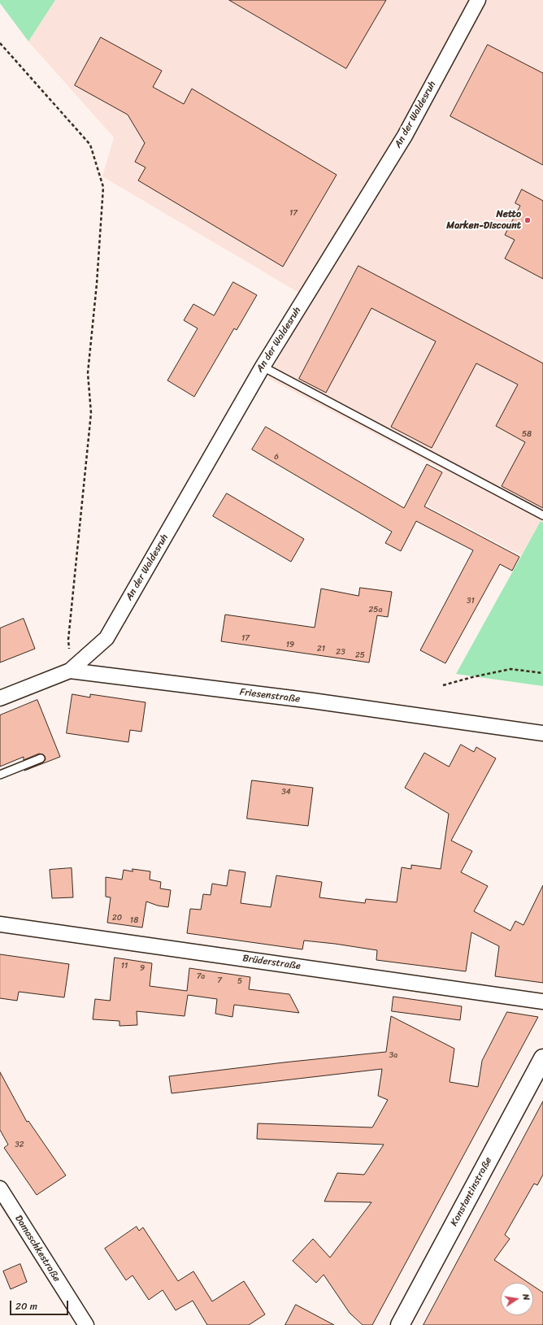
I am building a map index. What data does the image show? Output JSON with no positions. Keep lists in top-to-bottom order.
{
  "streets": {
    "street": [
      "An der Waldesruh",
      "Friesenstraße",
      "Brüderstraße",
      "Konstantinstraße",
      "Damaschkestraße"
    ]
  },
  "crossings": [
    ["An der Waldesruh", "Friesenstraße"]
  ],
  "places": ["Netto Marken-Discount"],
  "house_numbers": [
    "17",
    "58",
    "6",
    "31",
    "25a",
    "17",
    "19",
    "21",
    "23",
    "25",
    "34",
    "20",
    "18",
    "11",
    "9",
    "7a",
    "7",
    "5",
    "3a",
    "32"
  ],
  "scale_bar": "20 m",
  "north": "right"
}
